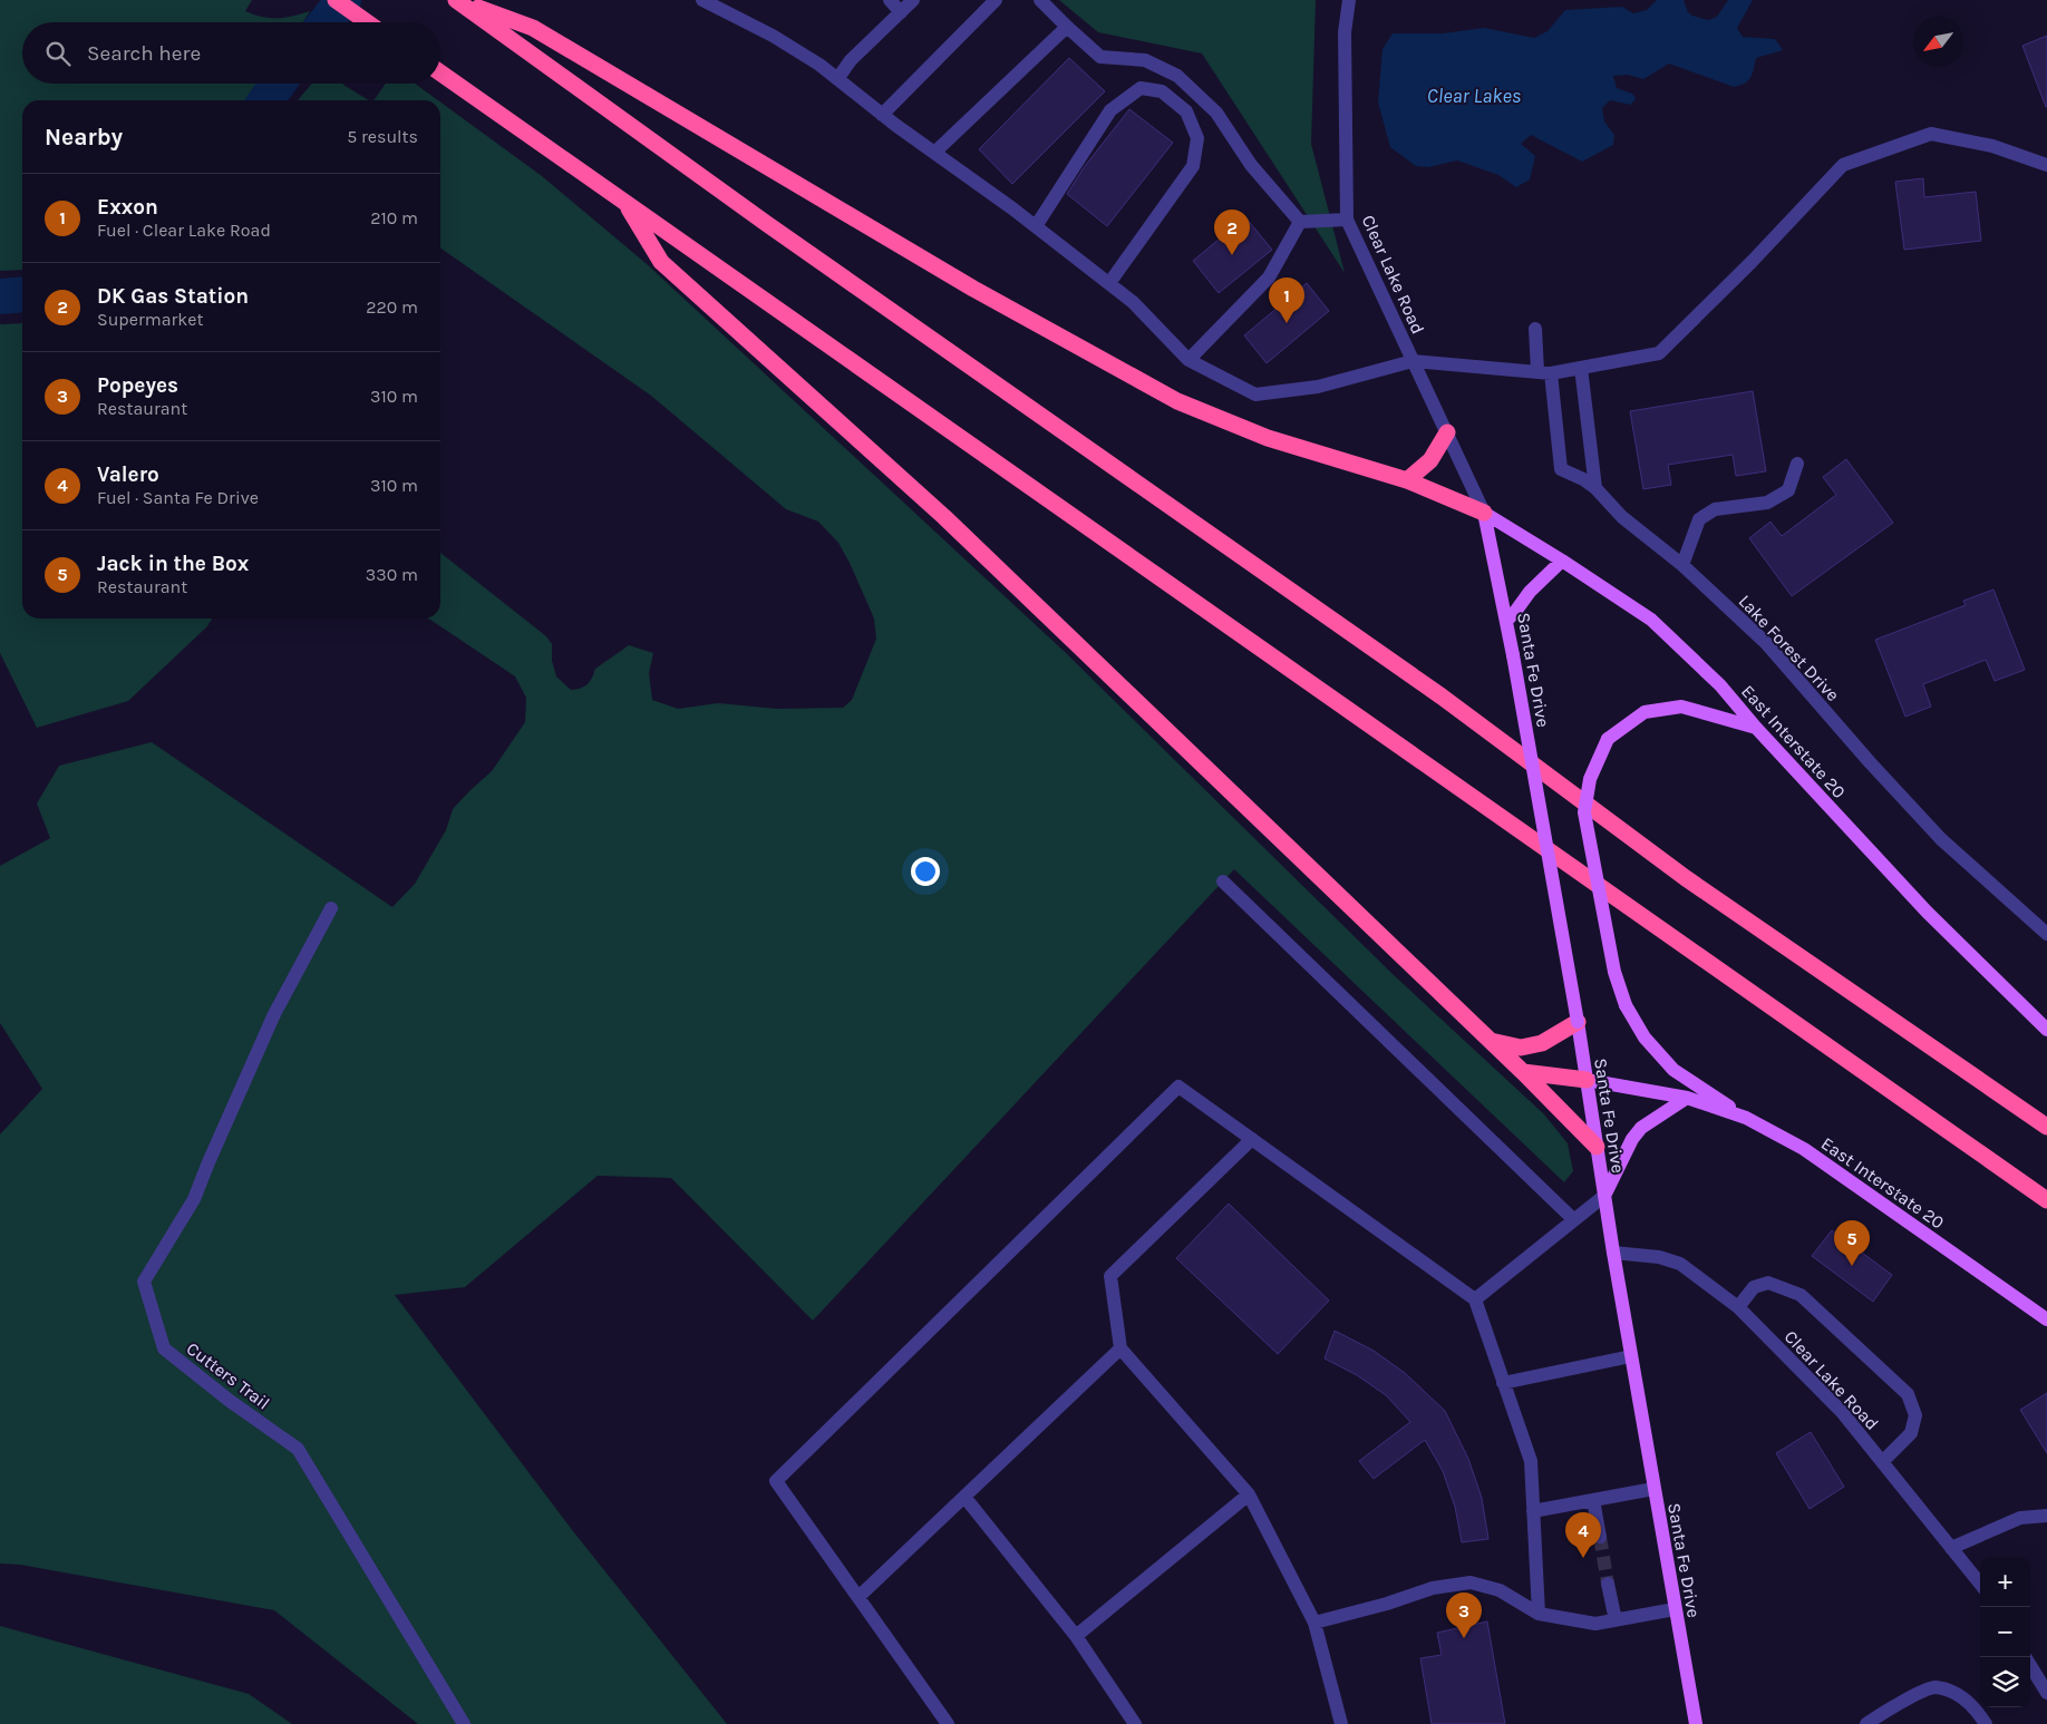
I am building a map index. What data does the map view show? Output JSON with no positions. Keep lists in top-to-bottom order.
{
  "streets": {
    "main road": ["Santa Fe Drive", "East Interstate 20"],
    "street": ["Clear Lake Road", "Lake Forest Drive", "Cutters Trail"]
  },
  "crossings": [
    ["Clear Lake Road", "Santa Fe Drive"],
    ["Clear Lake Road", "East Interstate 20"],
    ["Santa Fe Drive", "East Interstate 20"]
  ],
  "water": ["Clear Lakes"],
  "north": "bottom left",
  "page": {
    "search": "Search here",
    "heading": ["Nearby", "5 results"],
    "list": [
      {
        "mark": "1",
        "name": "Exxon",
        "note": "Fuel · Clear Lake Road",
        "value": "210 m"
      },
      {
        "mark": "2",
        "name": "DK Gas Station",
        "note": "Supermarket",
        "value": "220 m"
      },
      {
        "mark": "3",
        "name": "Popeyes",
        "note": "Restaurant",
        "value": "310 m"
      },
      {
        "mark": "4",
        "name": "Valero",
        "note": "Fuel · Santa Fe Drive",
        "value": "310 m"
      },
      {
        "mark": "5",
        "name": "Jack in the Box",
        "note": "Restaurant",
        "value": "330 m"
      }
    ],
    "pins": [
      "2",
      "1",
      "5",
      "4",
      "3"
    ],
    "map_buttons": ["+", "−"]
  }
}
